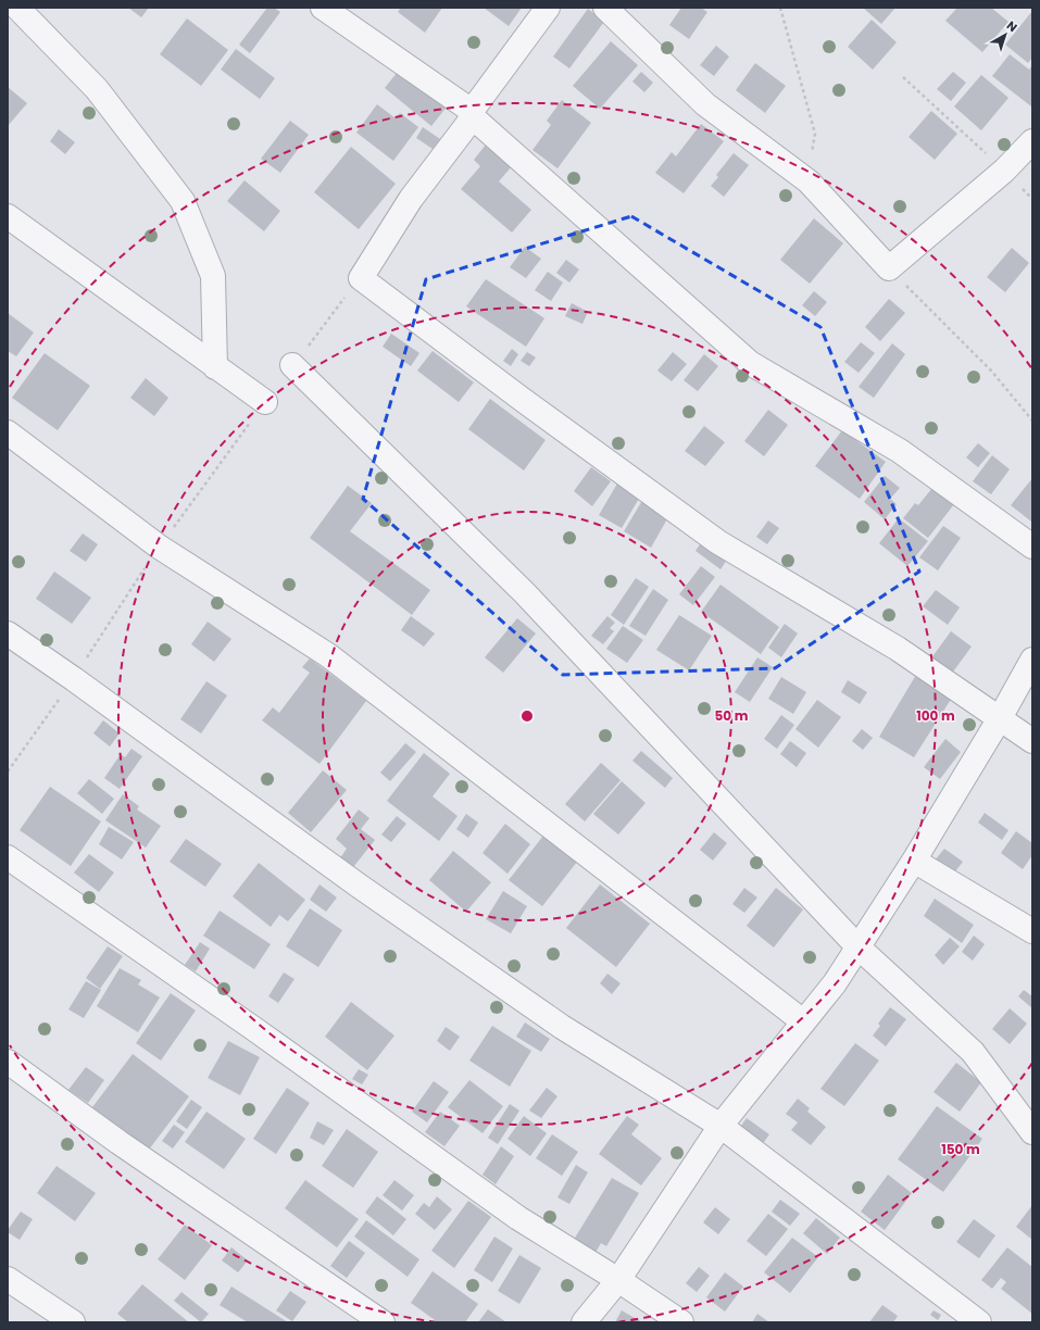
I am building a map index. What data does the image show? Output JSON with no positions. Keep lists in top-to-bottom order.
{
  "north": "top right",
  "rings": ["50 m", "100 m", "150 m"]
}
